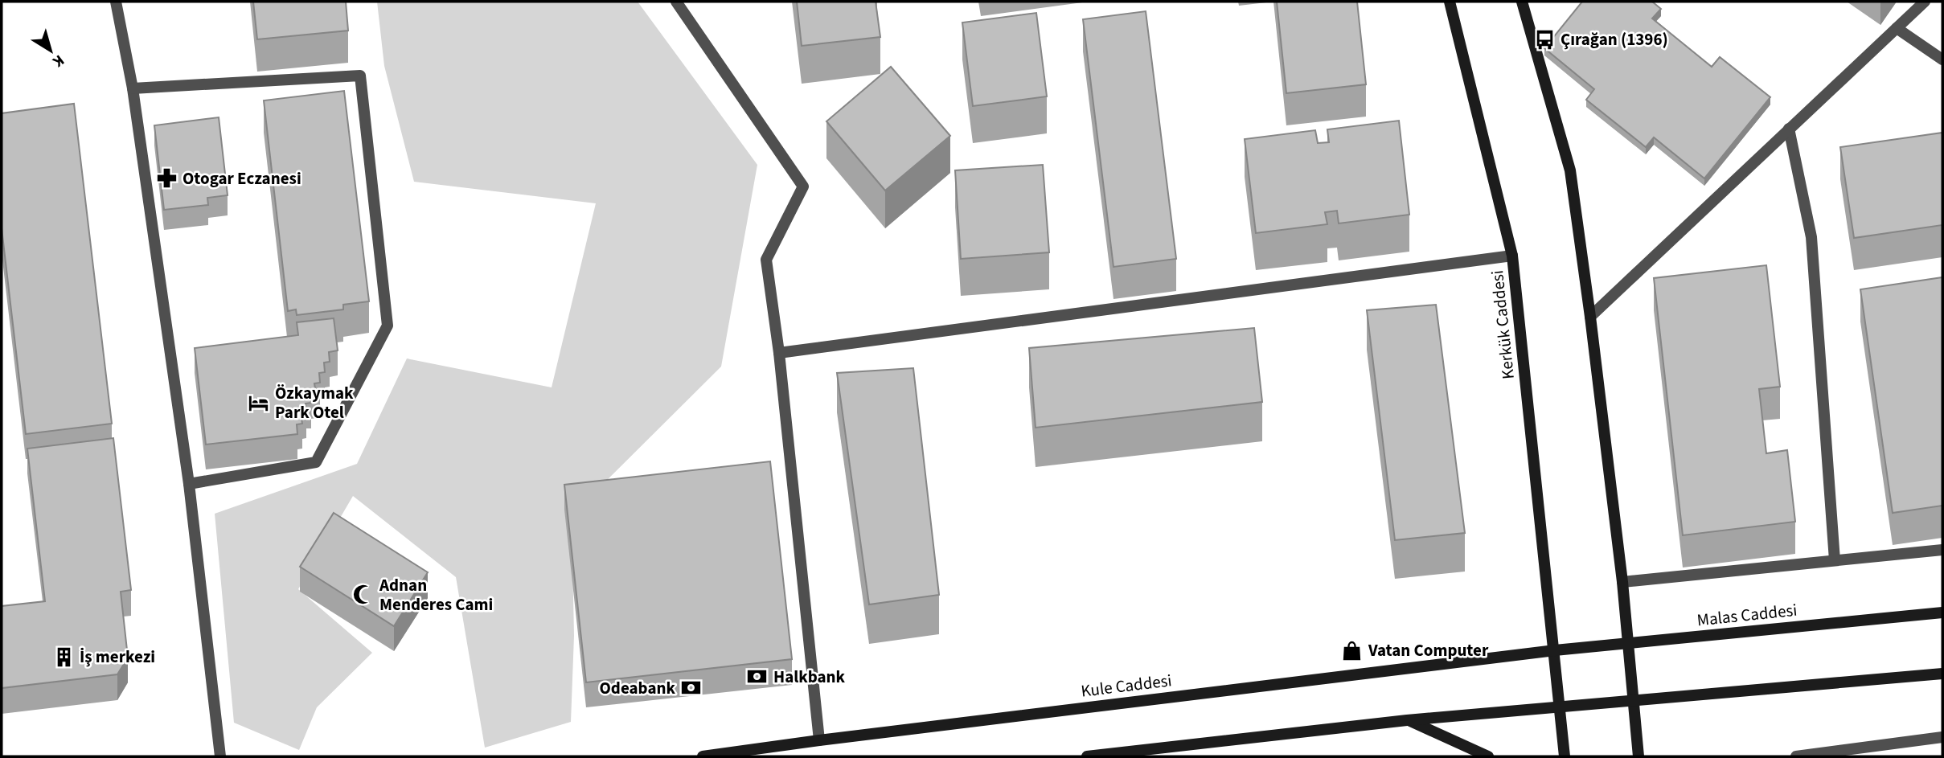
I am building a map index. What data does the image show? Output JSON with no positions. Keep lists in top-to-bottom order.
{
  "streets": {
    "main road": ["Kerkük Caddesi", "Malas Caddesi", "Kule Caddesi"]
  },
  "crossings": [
    ["Kerkük Caddesi", "Malas Caddesi"],
    ["Kerkük Caddesi", "Kule Caddesi"],
    ["Malas Caddesi", "Kule Caddesi"]
  ],
  "places": {
    "bus stop": ["Çırağan (1396)"],
    "pharmacy": ["Otogar Eczanesi"],
    "hotel": ["Özkaymak Park Otel"],
    "mosque": ["Adnan Menderes Cami"],
    "shop": ["Vatan Computer"],
    "building": ["İş merkezi"],
    "bank": ["Halkbank", "Odeabank"]
  },
  "north": "bottom right"
}
